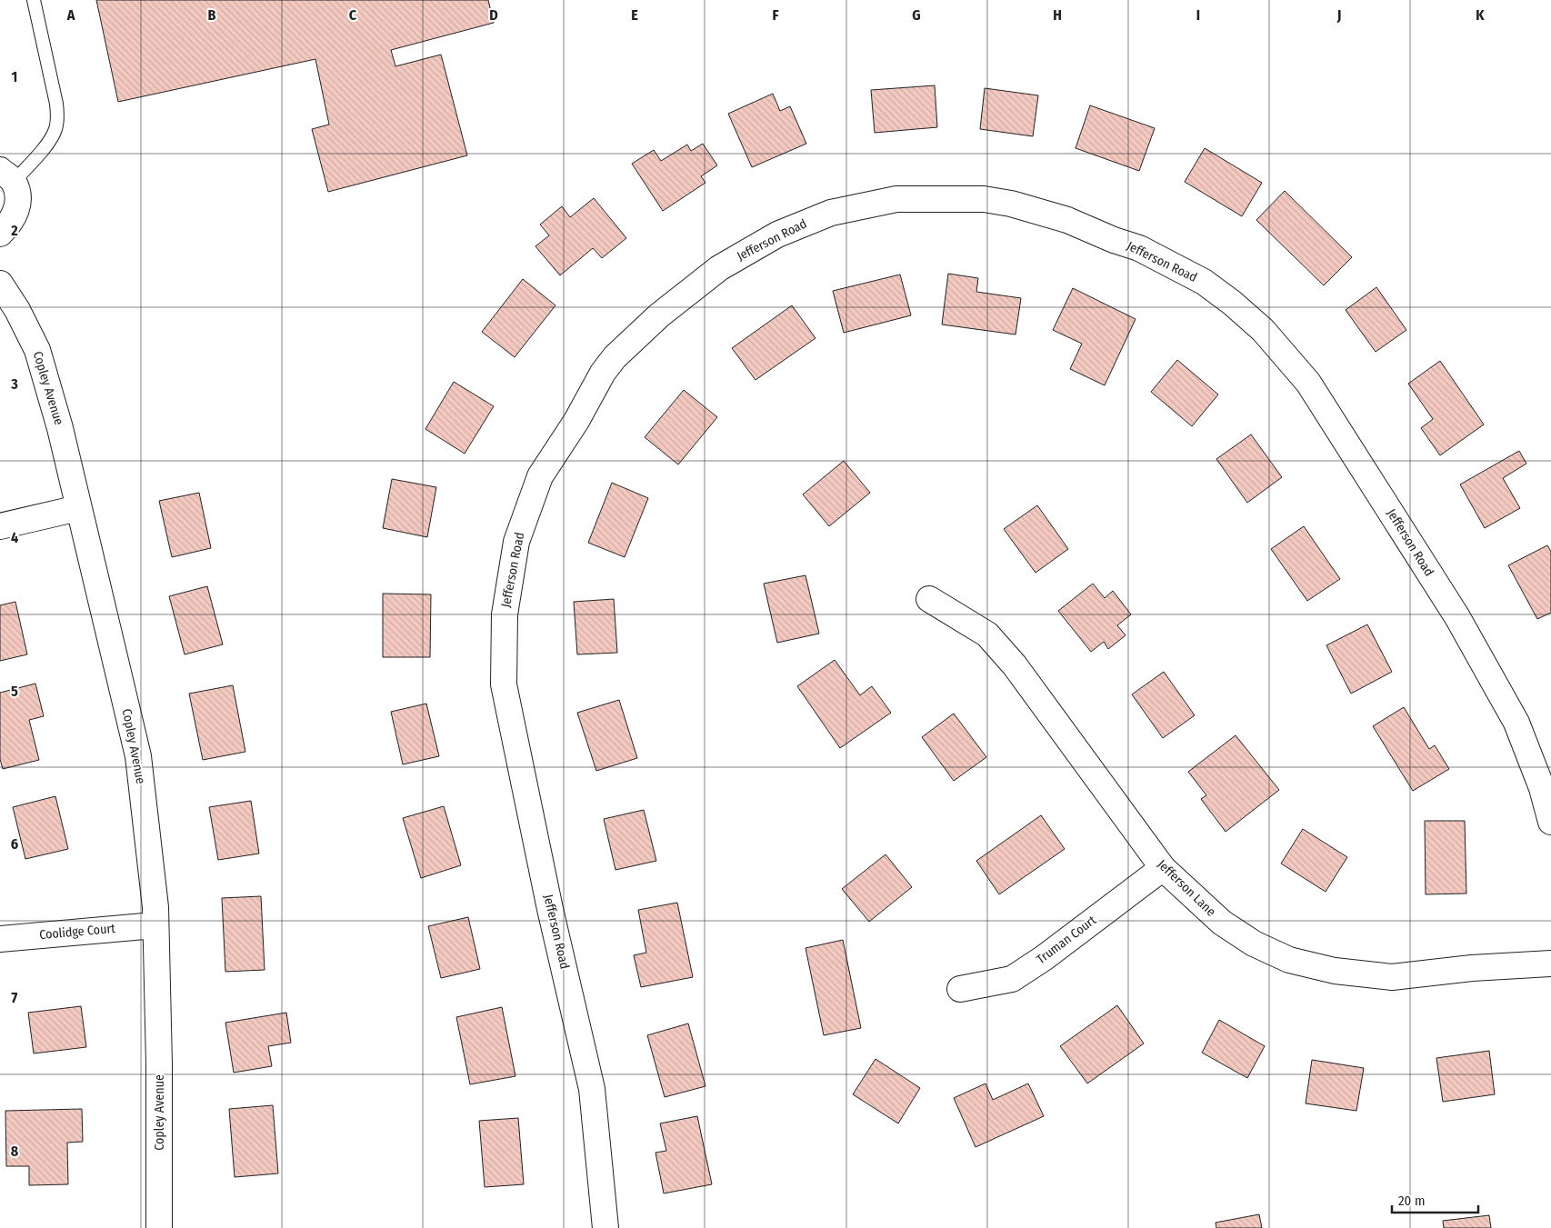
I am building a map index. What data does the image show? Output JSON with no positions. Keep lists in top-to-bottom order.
{
  "streets": {
    "street": [
      "Jefferson Road",
      "Copley Avenue",
      "Jefferson Lane",
      "Coolidge Court",
      "Truman Court"
    ]
  },
  "crossings": [
    ["Copley Avenue", "Coolidge Court"],
    ["Jefferson Lane", "Truman Court"]
  ],
  "scale_bar": "20 m",
  "grid": {
    "columns": [
      "A",
      "B",
      "C",
      "D",
      "E",
      "F",
      "G",
      "H",
      "I",
      "J",
      "K"
    ],
    "rows": [
      "1",
      "2",
      "3",
      "4",
      "5",
      "6",
      "7",
      "8"
    ]
  }
}
